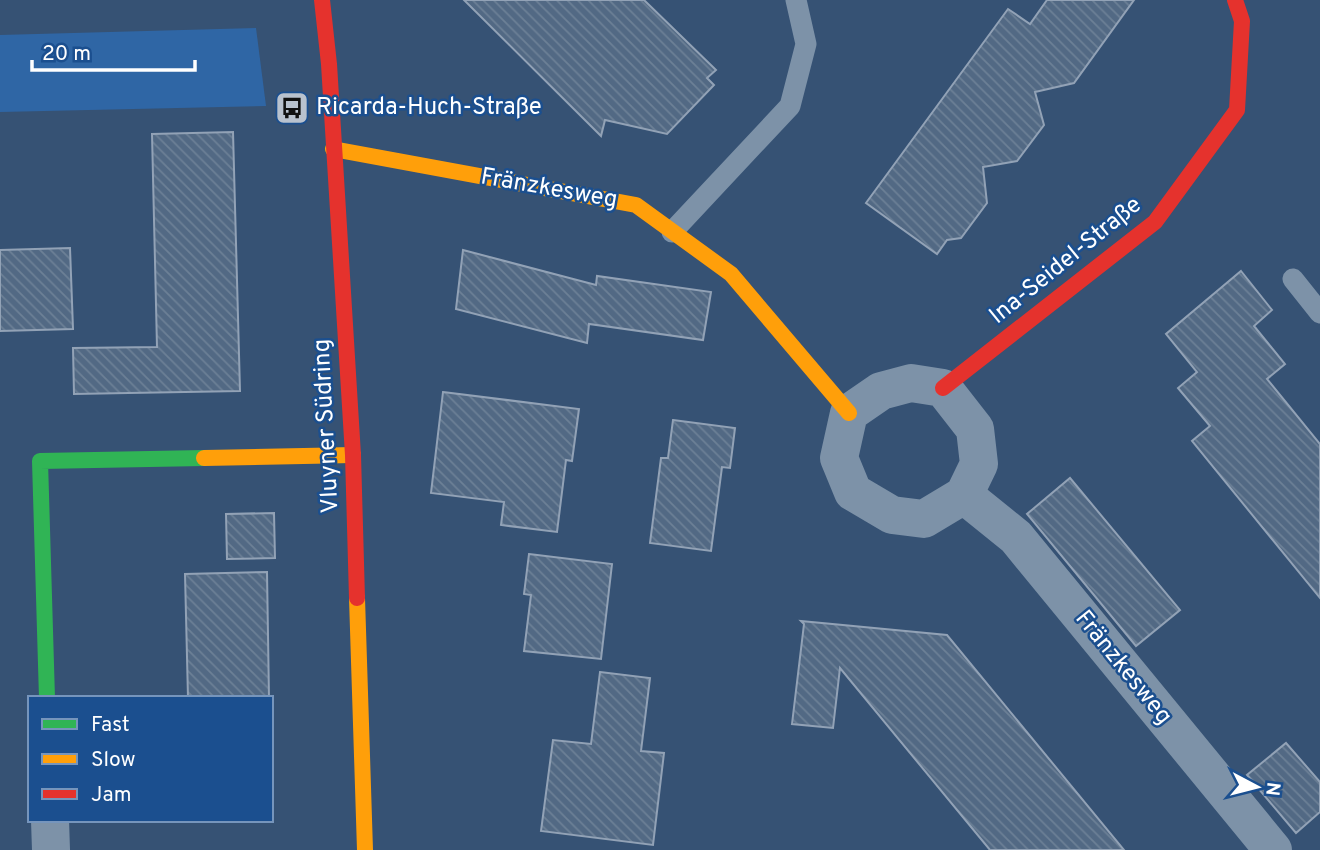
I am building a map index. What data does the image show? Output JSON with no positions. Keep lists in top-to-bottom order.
{
  "streets": {
    "street": ["Fränzkesweg", "Ina-Seidel-Straße", "Vluyner Südring"]
  },
  "crossings": [
    ["Fränzkesweg", "Ina-Seidel-Straße"],
    ["Fränzkesweg", "Vluyner Südring"]
  ],
  "places": {
    "bus stop": ["Ricarda-Huch-Straße"]
  },
  "legend": ["Fast", "Slow", "Jam"],
  "scale_bar": "20 m",
  "north": "right"
}
